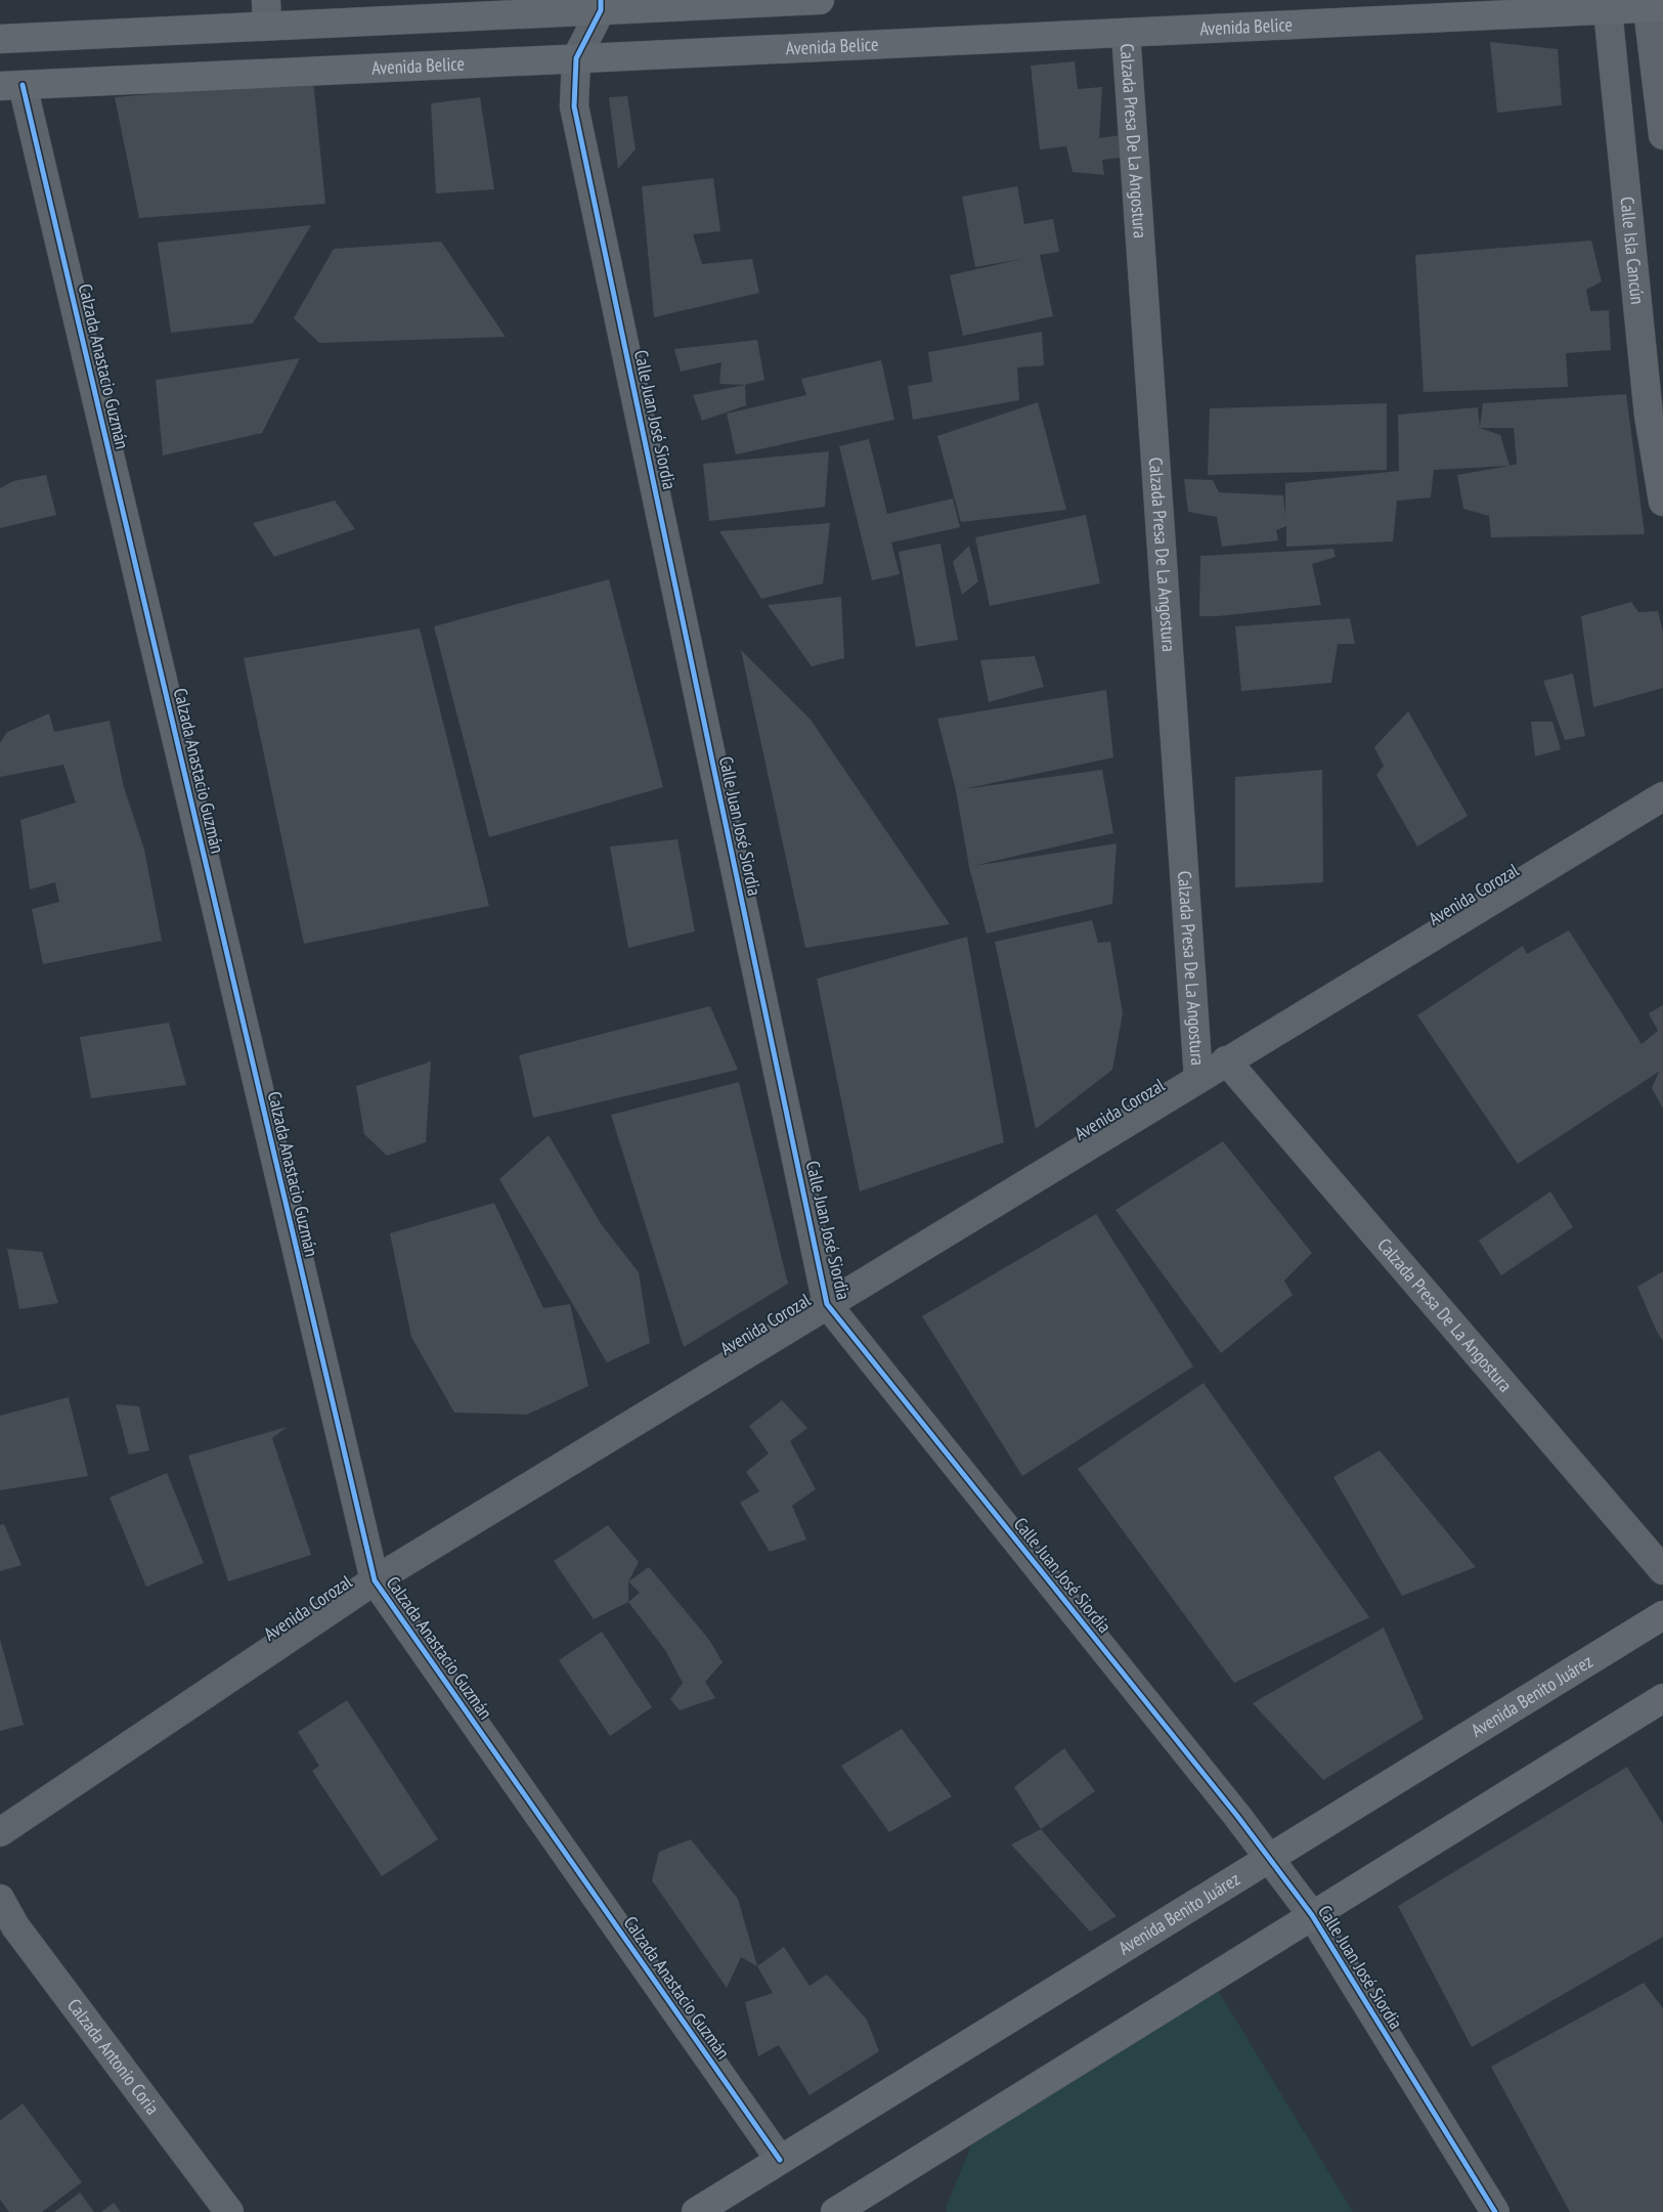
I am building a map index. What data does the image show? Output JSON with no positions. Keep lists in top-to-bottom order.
{
  "streets": {
    "main road": ["Avenida Belice", "Avenida Benito Juárez"],
    "street": [
      "Calzada Presa De La Angostura",
      "Calle Isla Cancún",
      "Calzada Anastacio Guzmán",
      "Calle Juan José Siordia",
      "Avenida Corozal",
      "Calzada Antonio Coria"
    ]
  },
  "crossings": [
    ["Avenida Belice", "Calzada Presa De La Angostura"],
    ["Avenida Belice", "Calle Isla Cancún"],
    ["Avenida Belice", "Calzada Anastacio Guzmán"],
    ["Avenida Belice", "Calle Juan José Siordia"],
    ["Calzada Presa De La Angostura", "Avenida Corozal"],
    ["Calzada Anastacio Guzmán", "Avenida Corozal"],
    ["Calzada Anastacio Guzmán", "Avenida Benito Juárez"],
    ["Calle Juan José Siordia", "Avenida Corozal"],
    ["Calle Juan José Siordia", "Avenida Benito Juárez"]
  ]
}
